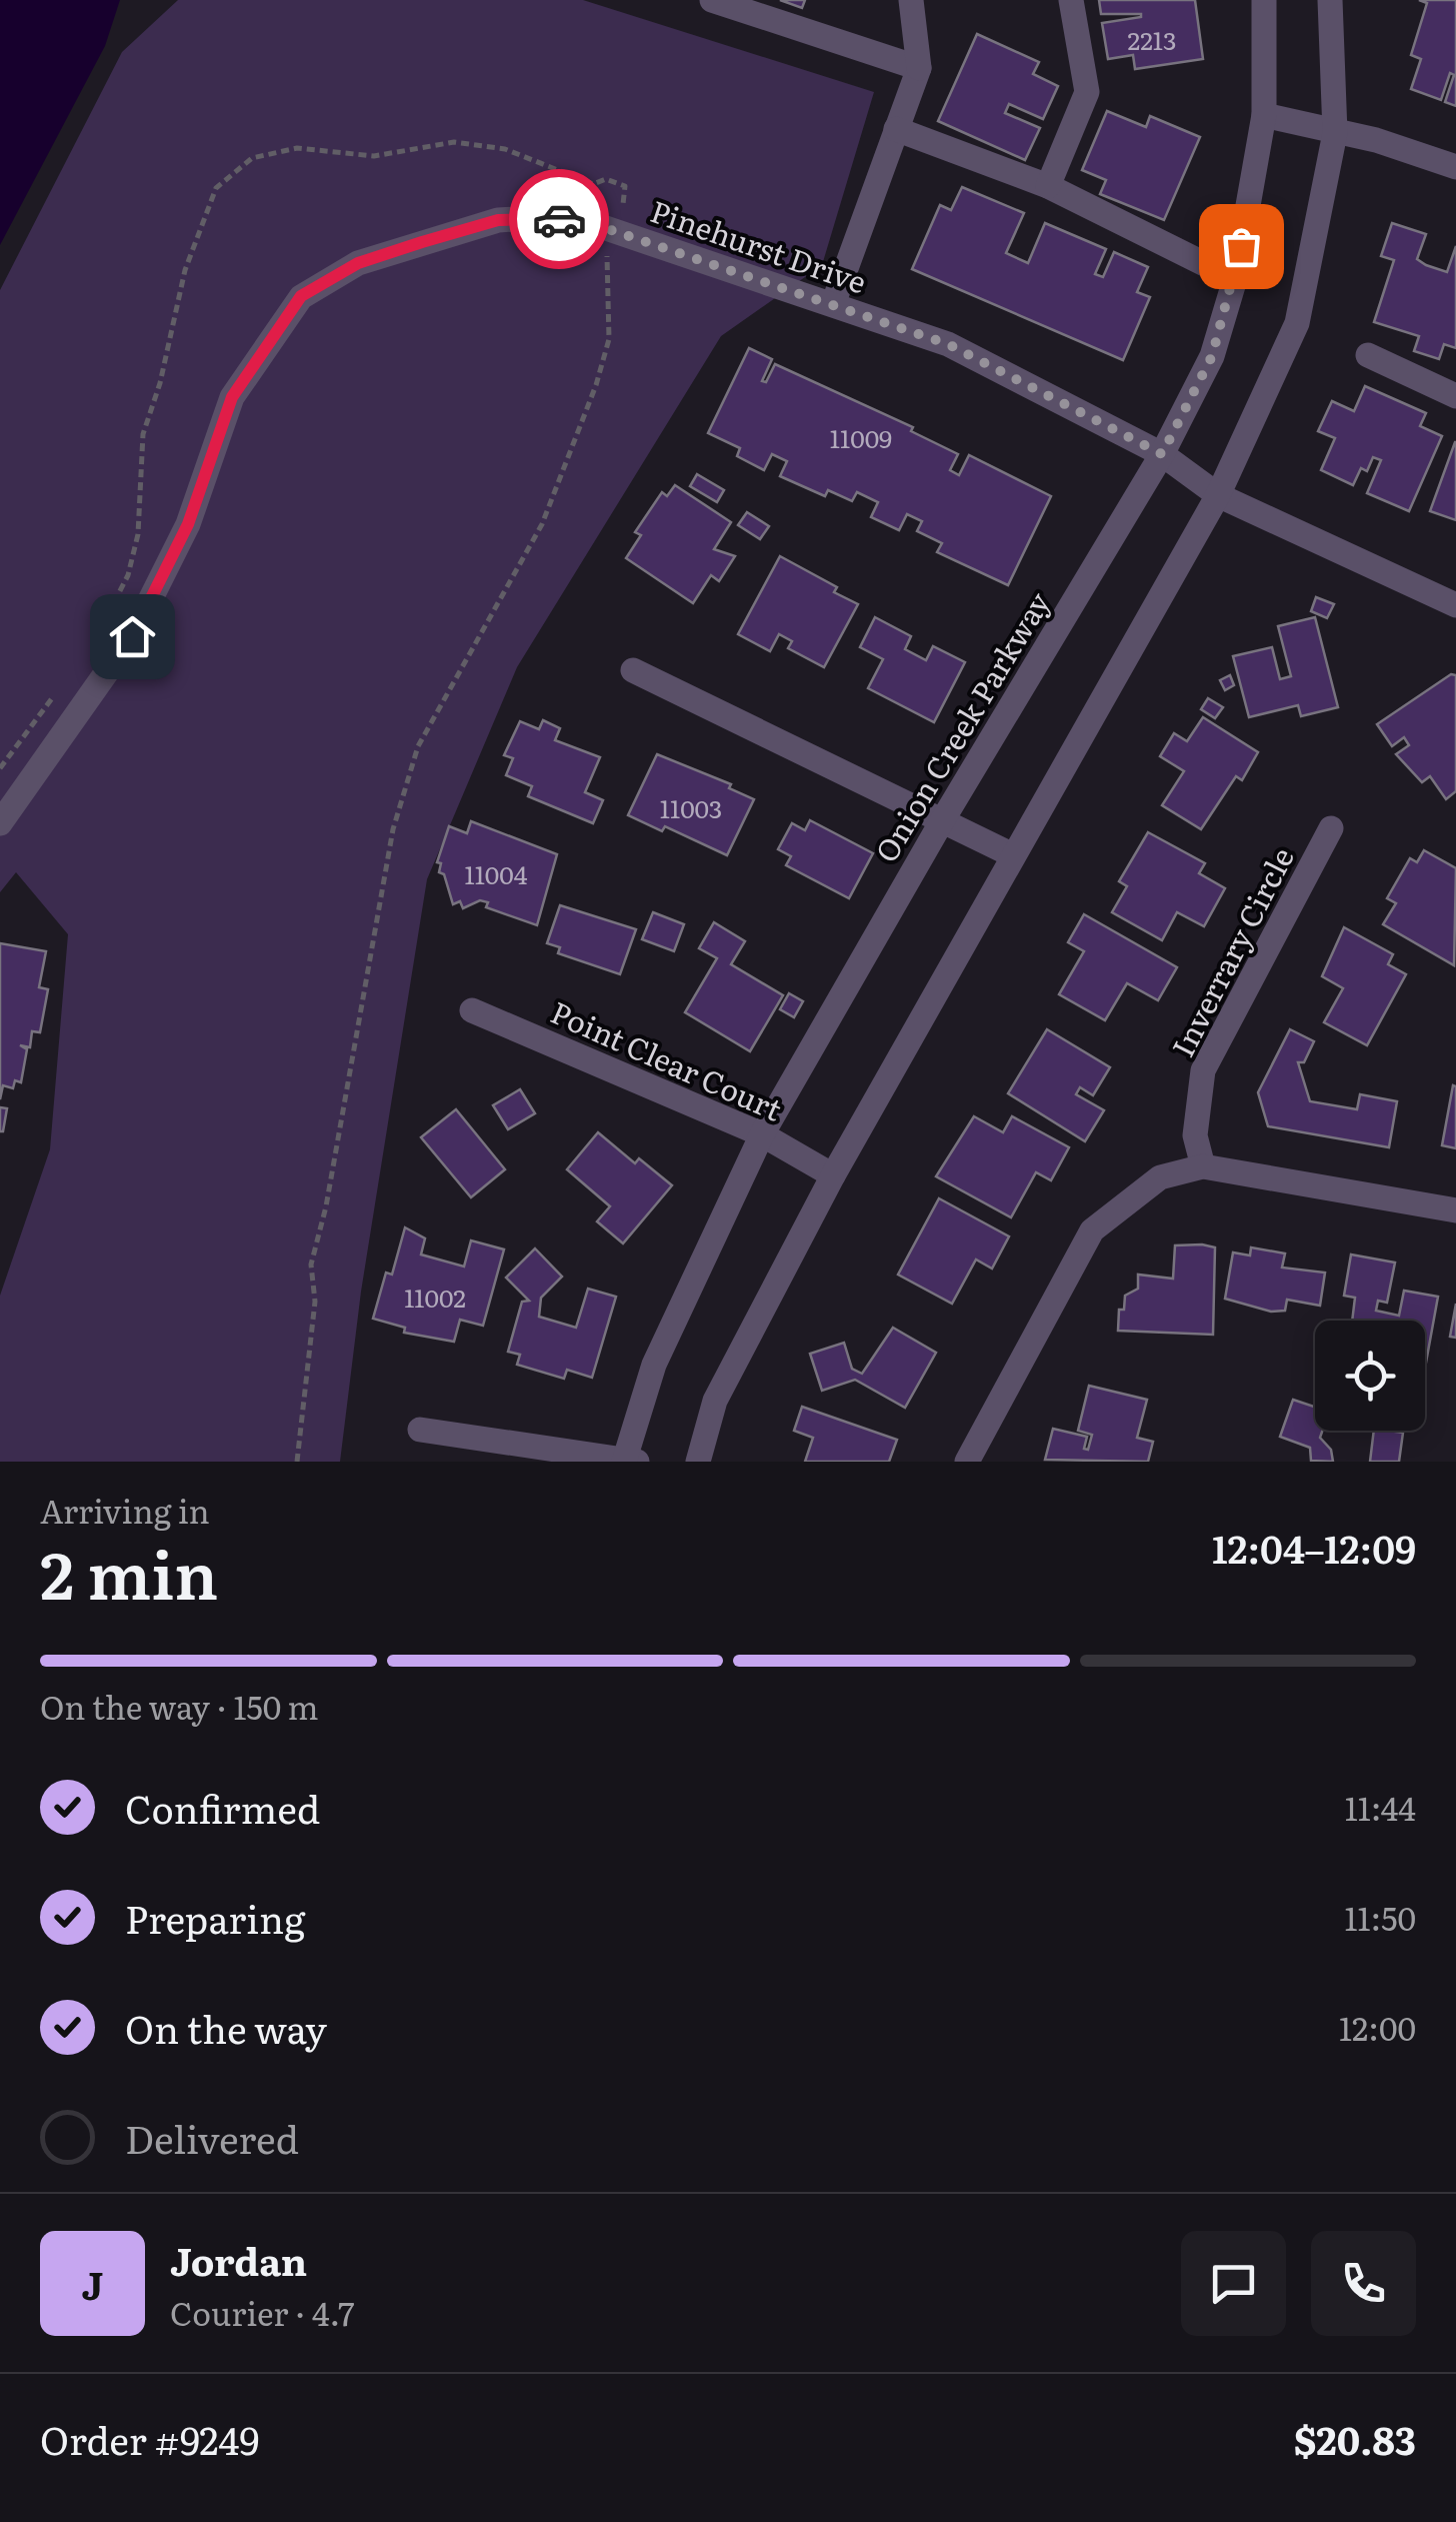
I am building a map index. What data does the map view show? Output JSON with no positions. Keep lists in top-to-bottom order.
{
  "streets": {
    "street": [
      "Pinehurst Drive",
      "Onion Creek Parkway",
      "Inverrary Circle",
      "Point Clear Court"
    ]
  },
  "crossings": [
    ["Pinehurst Drive", "Onion Creek Parkway"],
    ["Onion Creek Parkway", "Point Clear Court"]
  ],
  "house_numbers": [
    "2213",
    "11009",
    "11003",
    "11004",
    "11002"
  ],
  "page": {
    "heading": ["2 min", "Arriving in", "12:04–12:09"],
    "panel": [
      "Jordan",
      "Courier · 4.7",
      "Order #9249",
      "$20.83"
    ],
    "bar": "On the way · 150 m",
    "list": [
      ["Confirmed", "11:44"],
      ["Preparing", "11:50"],
      ["On the way", "12:00"],
      "Delivered"
    ],
    "round": "J"
  }
}
